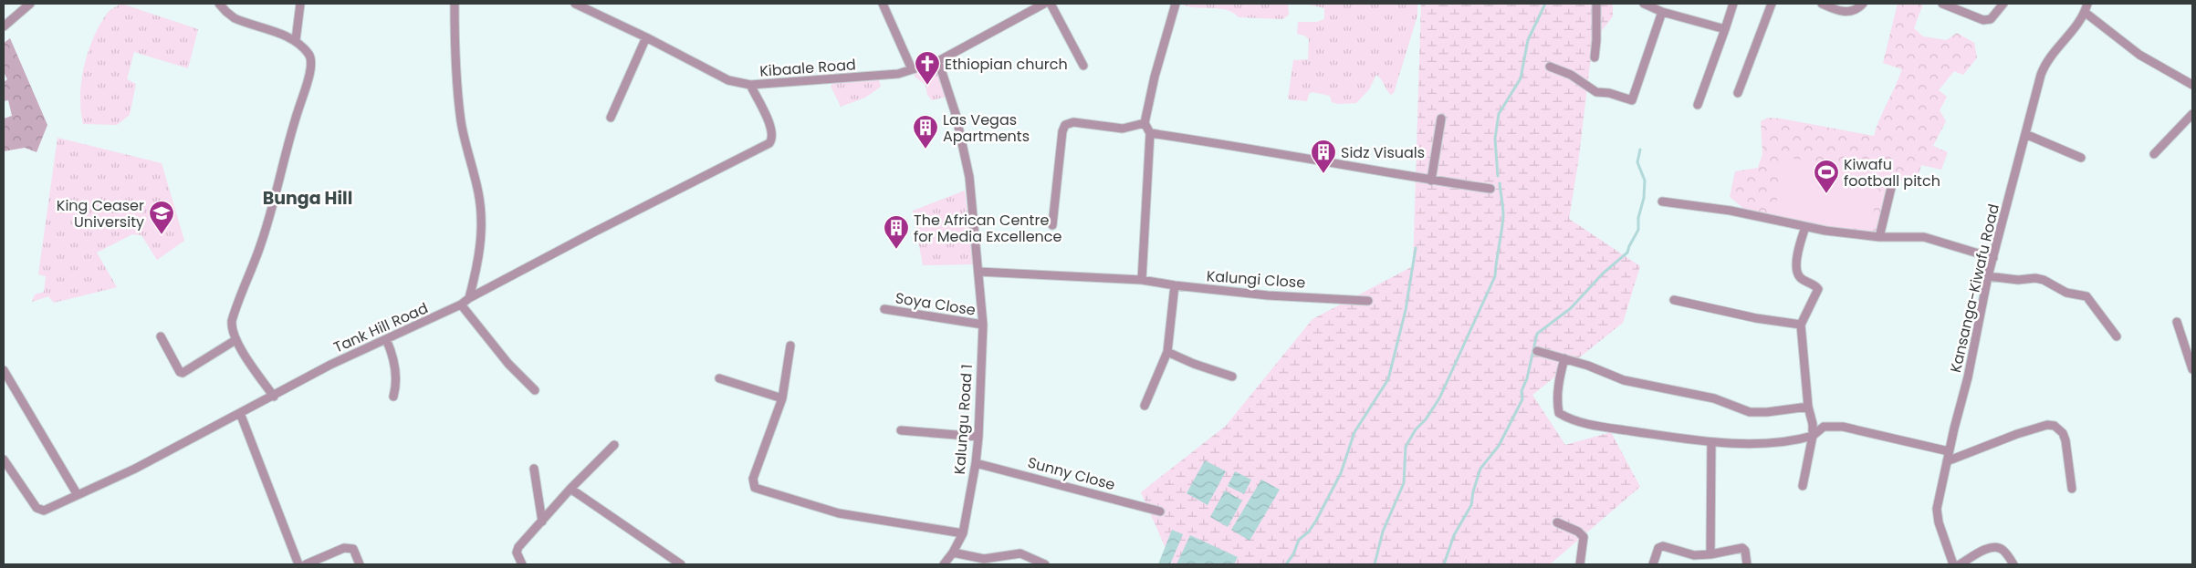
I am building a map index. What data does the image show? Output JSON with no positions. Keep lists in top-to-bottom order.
{
  "streets": {
    "street": [
      "Kibaale Road",
      "Kalungi Close",
      "Kansanga-Kiwafu Road",
      "Soya Close",
      "Tank Hill Road",
      "Kalungu Road 1",
      "Sunny Close"
    ]
  },
  "crossings": [
    ["Kibaale Road", "Tank Hill Road"],
    ["Kibaale Road", "Kalungu Road 1"],
    ["Kalungi Close", "Kalungu Road 1"],
    ["Soya Close", "Kalungu Road 1"],
    ["Kalungu Road 1", "Sunny Close"]
  ],
  "districts": ["Bunga Hill"],
  "places": {
    "church": ["Ethiopian church"],
    "building": ["Las Vegas Apartments", "Sidz Visuals", "The African Centre for Media Excellence"],
    "sports": ["Kiwafu football pitch"],
    "school or university": ["King Ceaser University"]
  }
}
